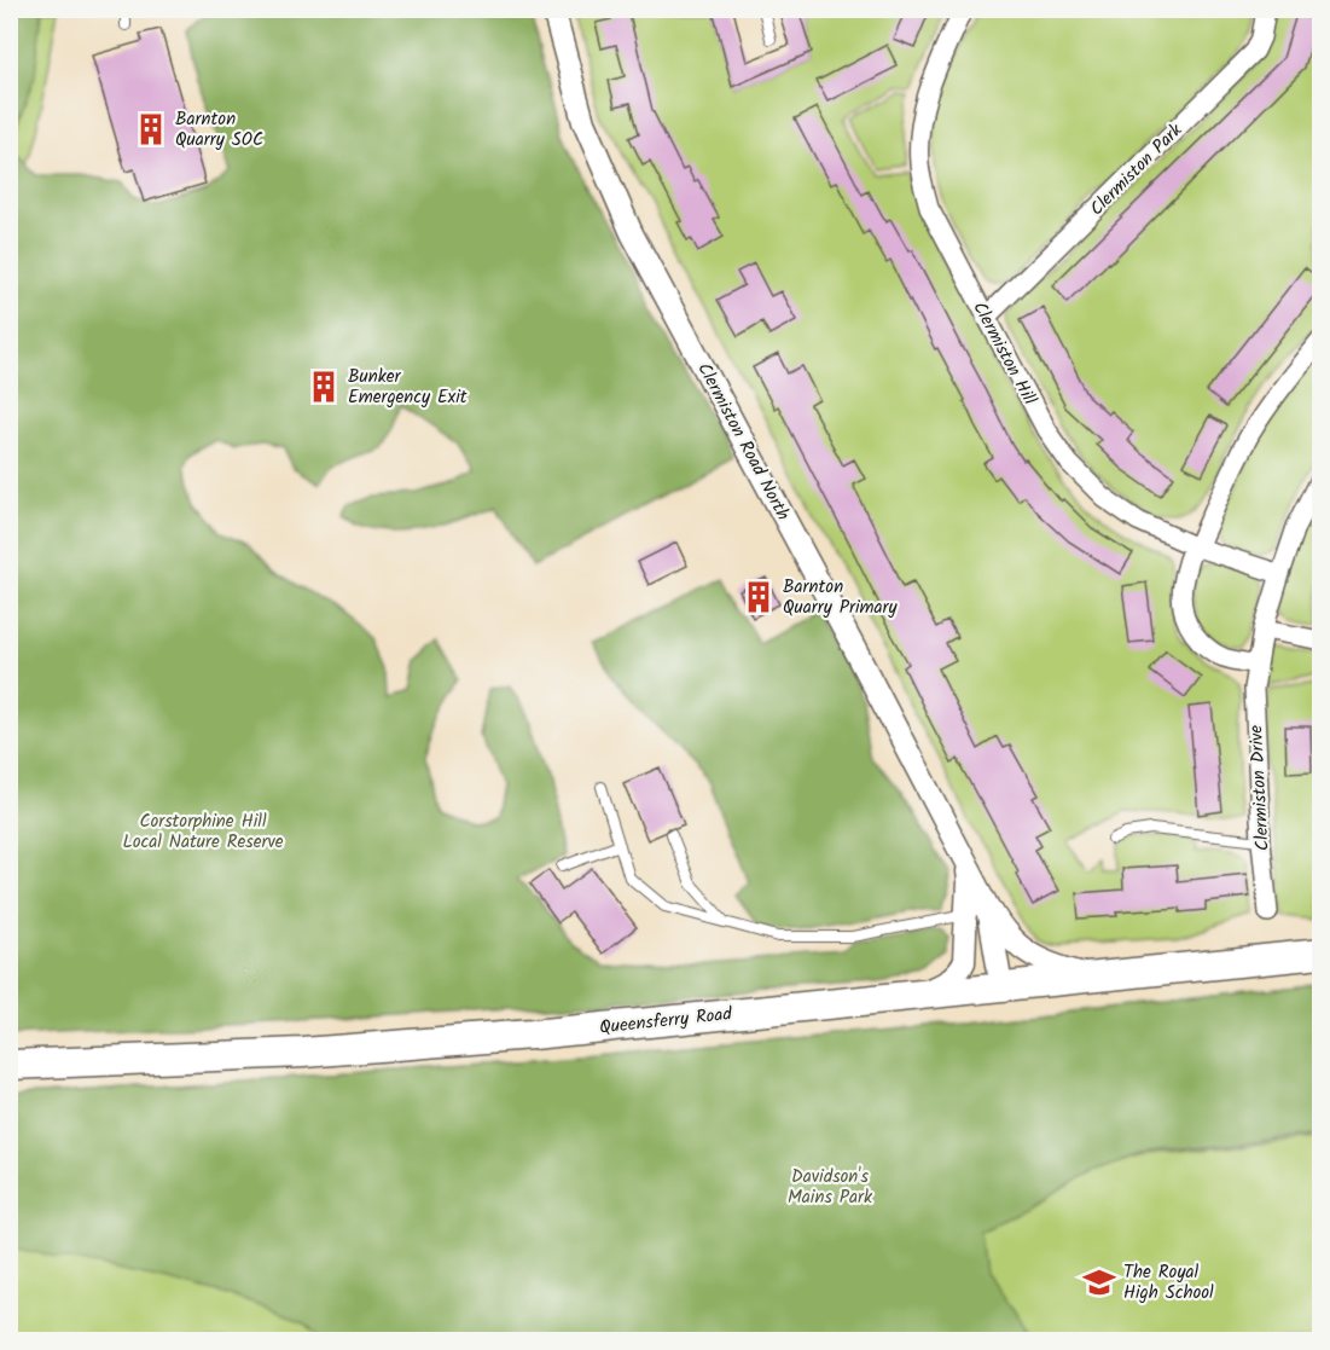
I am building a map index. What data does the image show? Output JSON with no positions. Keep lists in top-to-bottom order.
{
  "streets": {
    "main road": ["Queensferry Road"],
    "street": [
      "Clermiston Park",
      "Clermiston Hill",
      "Clermiston Road North",
      "Clermiston Drive"
    ]
  },
  "crossings": [
    ["Clermiston Park", "Clermiston Hill"],
    ["Clermiston Hill", "Clermiston Drive"],
    ["Clermiston Road North", "Queensferry Road"]
  ],
  "parks": ["Corstorphine Hill Local Nature Reserve", "Davidson's Mains Park"],
  "places": {
    "building": ["Barnton Quarry SOC", "Bunker Emergency Exit", "Barnton Quarry Primary"],
    "school or university": ["The Royal High School"]
  }
}
